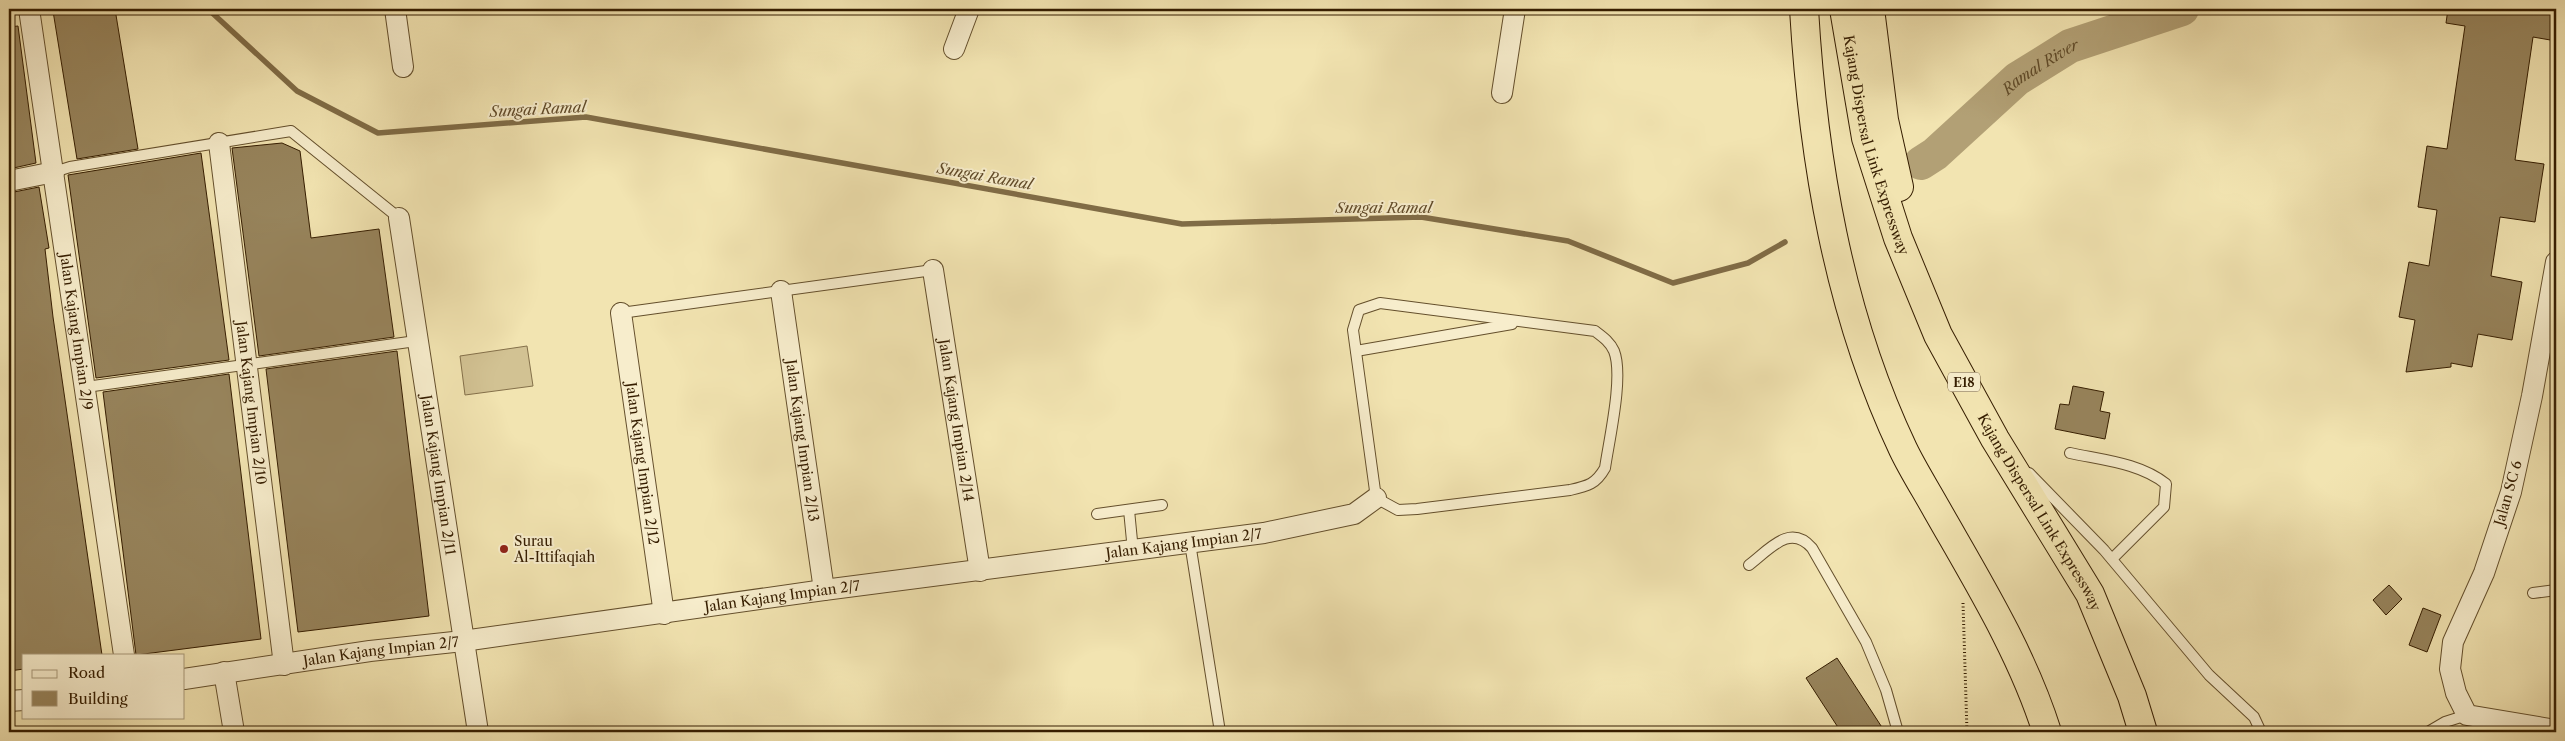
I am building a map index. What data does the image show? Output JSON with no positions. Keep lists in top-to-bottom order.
{
  "streets": {
    "highway": ["Kajang Dispersal Link Expressway", "E18"],
    "street": [
      "Jalan Kajang Impian 2/9",
      "Jalan Kajang Impian 2/10",
      "Jalan Kajang Impian 2/14",
      "Jalan Kajang Impian 2/13",
      "Jalan Kajang Impian 2/12",
      "Jalan Kajang Impian 2/11",
      "Jalan SC 6",
      "Jalan Kajang Impian 2/7"
    ]
  },
  "crossings": [
    ["Jalan Kajang Impian 2/10", "Jalan Kajang Impian 2/7"],
    ["Jalan Kajang Impian 2/14", "Jalan Kajang Impian 2/7"],
    ["Jalan Kajang Impian 2/13", "Jalan Kajang Impian 2/7"],
    ["Jalan Kajang Impian 2/12", "Jalan Kajang Impian 2/7"],
    ["Jalan Kajang Impian 2/11", "Jalan Kajang Impian 2/7"]
  ],
  "water": ["Ramal River", "Sungai Ramal"],
  "places": ["Surau Al-Ittifaqiah"],
  "legend": ["Road", "Building"]
}
